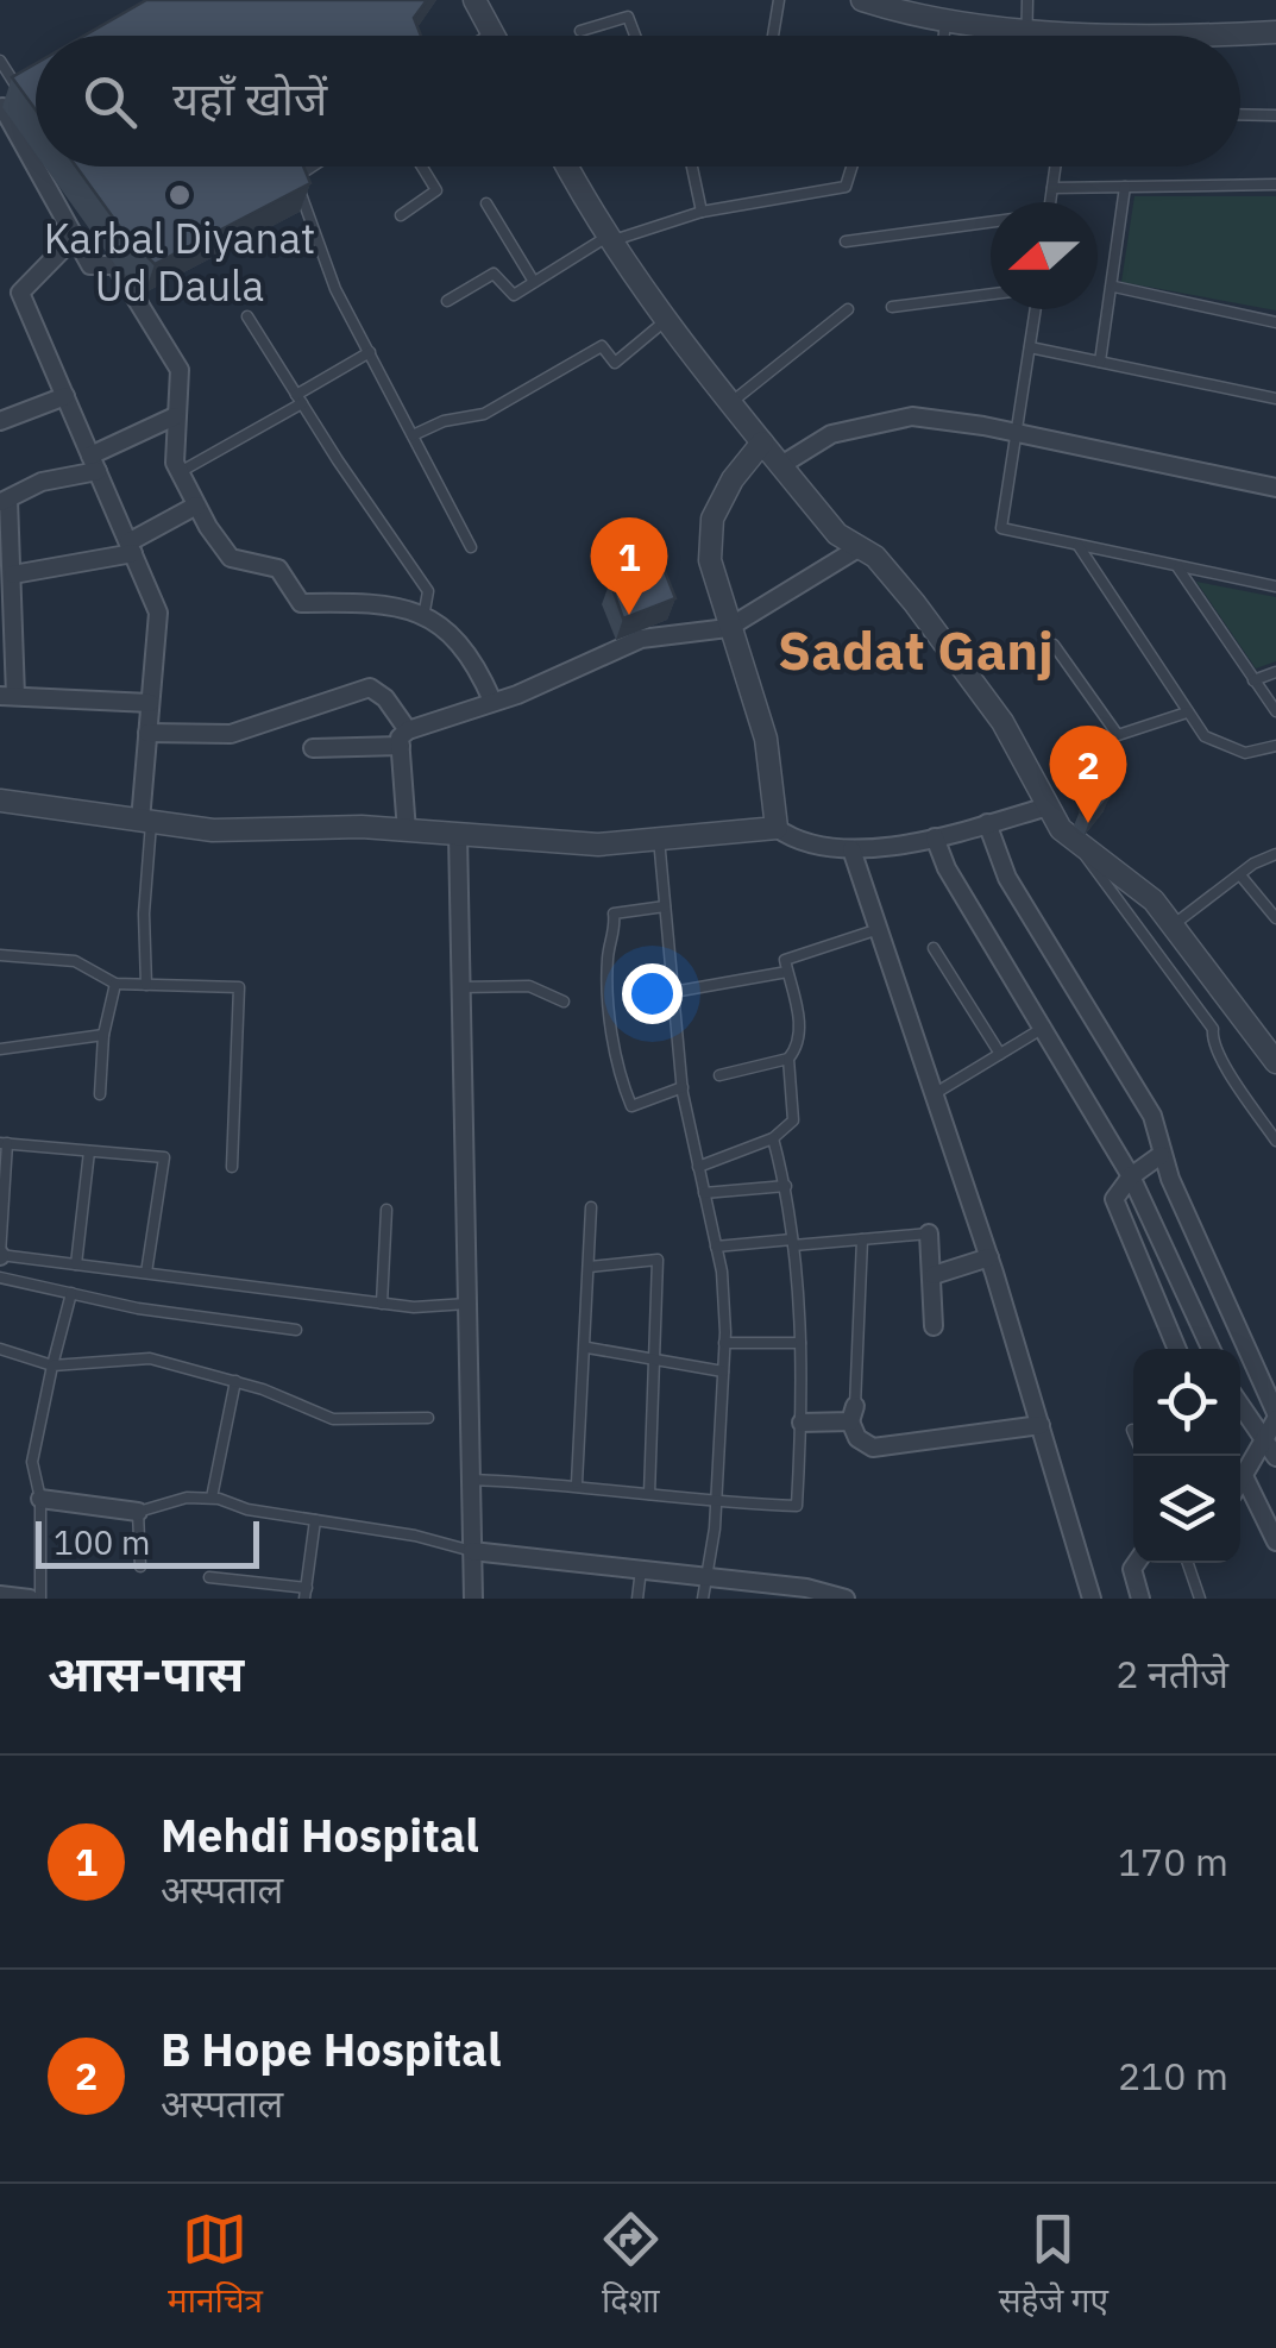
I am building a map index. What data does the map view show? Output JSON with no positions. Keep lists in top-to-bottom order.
{
  "districts": ["Sadat Ganj"],
  "places": ["Karbal Diyanat Ud Daula"],
  "scale_bar": "100 m",
  "north": "left",
  "page": {
    "search": "यहाँ खोजें",
    "pins": ["1", "2"],
    "scale": "100 m",
    "heading": ["आस-पास", "2 नतीजे"],
    "list": [
      {
        "mark": "1",
        "name": "Mehdi Hospital",
        "note": "अस्पताल",
        "value": "170 m"
      },
      {
        "mark": "2",
        "name": "B Hope Hospital",
        "note": "अस्पताल",
        "value": "210 m"
      }
    ],
    "nav": ["मानचित्र", "दिशा", "सहेजे गए"]
  }
}
